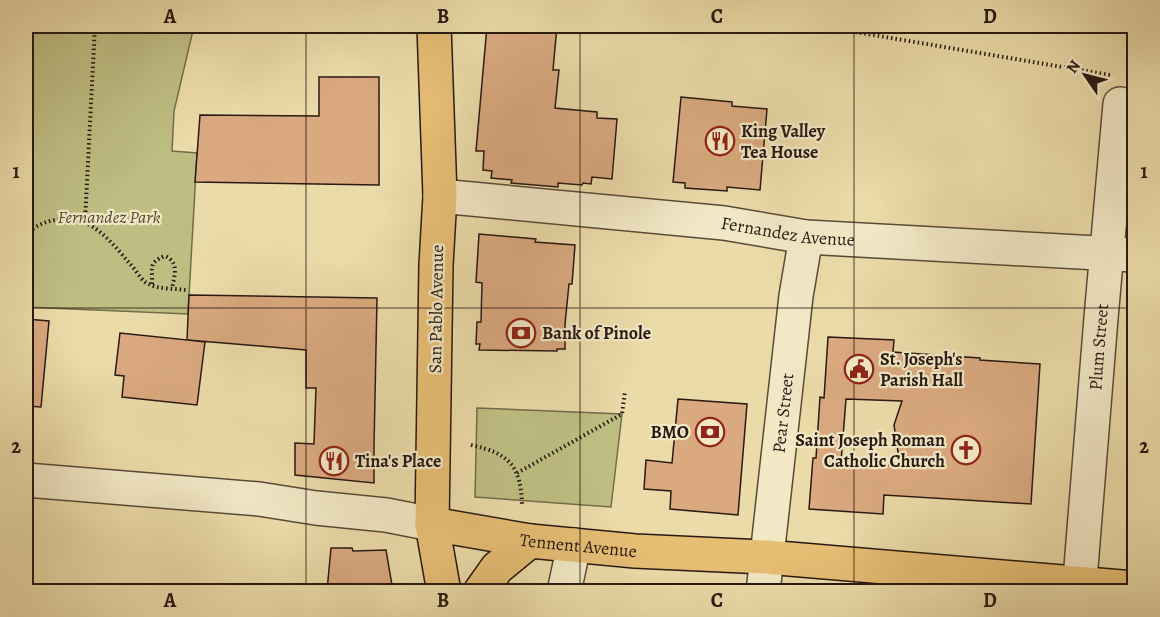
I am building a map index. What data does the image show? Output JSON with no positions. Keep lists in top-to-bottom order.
{
  "streets": {
    "main road": ["San Pablo Avenue", "Tennent Avenue"],
    "street": ["Fernandez Avenue", "Plum Street", "Pear Street"]
  },
  "crossings": [
    ["Fernandez Avenue", "San Pablo Avenue"],
    ["Fernandez Avenue", "Plum Street"],
    ["Fernandez Avenue", "Pear Street"],
    ["San Pablo Avenue", "Tennent Avenue"],
    ["Plum Street", "Tennent Avenue"],
    ["Pear Street", "Tennent Avenue"]
  ],
  "parks": ["Fernandez Park"],
  "places": {
    "restaurant": ["King Valley Tea House", "Tina's Place"],
    "bank": ["Bank of Pinole", "BMO"],
    "public building": ["St. Joseph's Parish Hall"],
    "church": ["Saint Joseph Roman Catholic Church"]
  },
  "north": "top left",
  "grid": {
    "columns": [
      "A",
      "B",
      "C",
      "D"
    ],
    "rows": ["1", "2"]
  }
}
